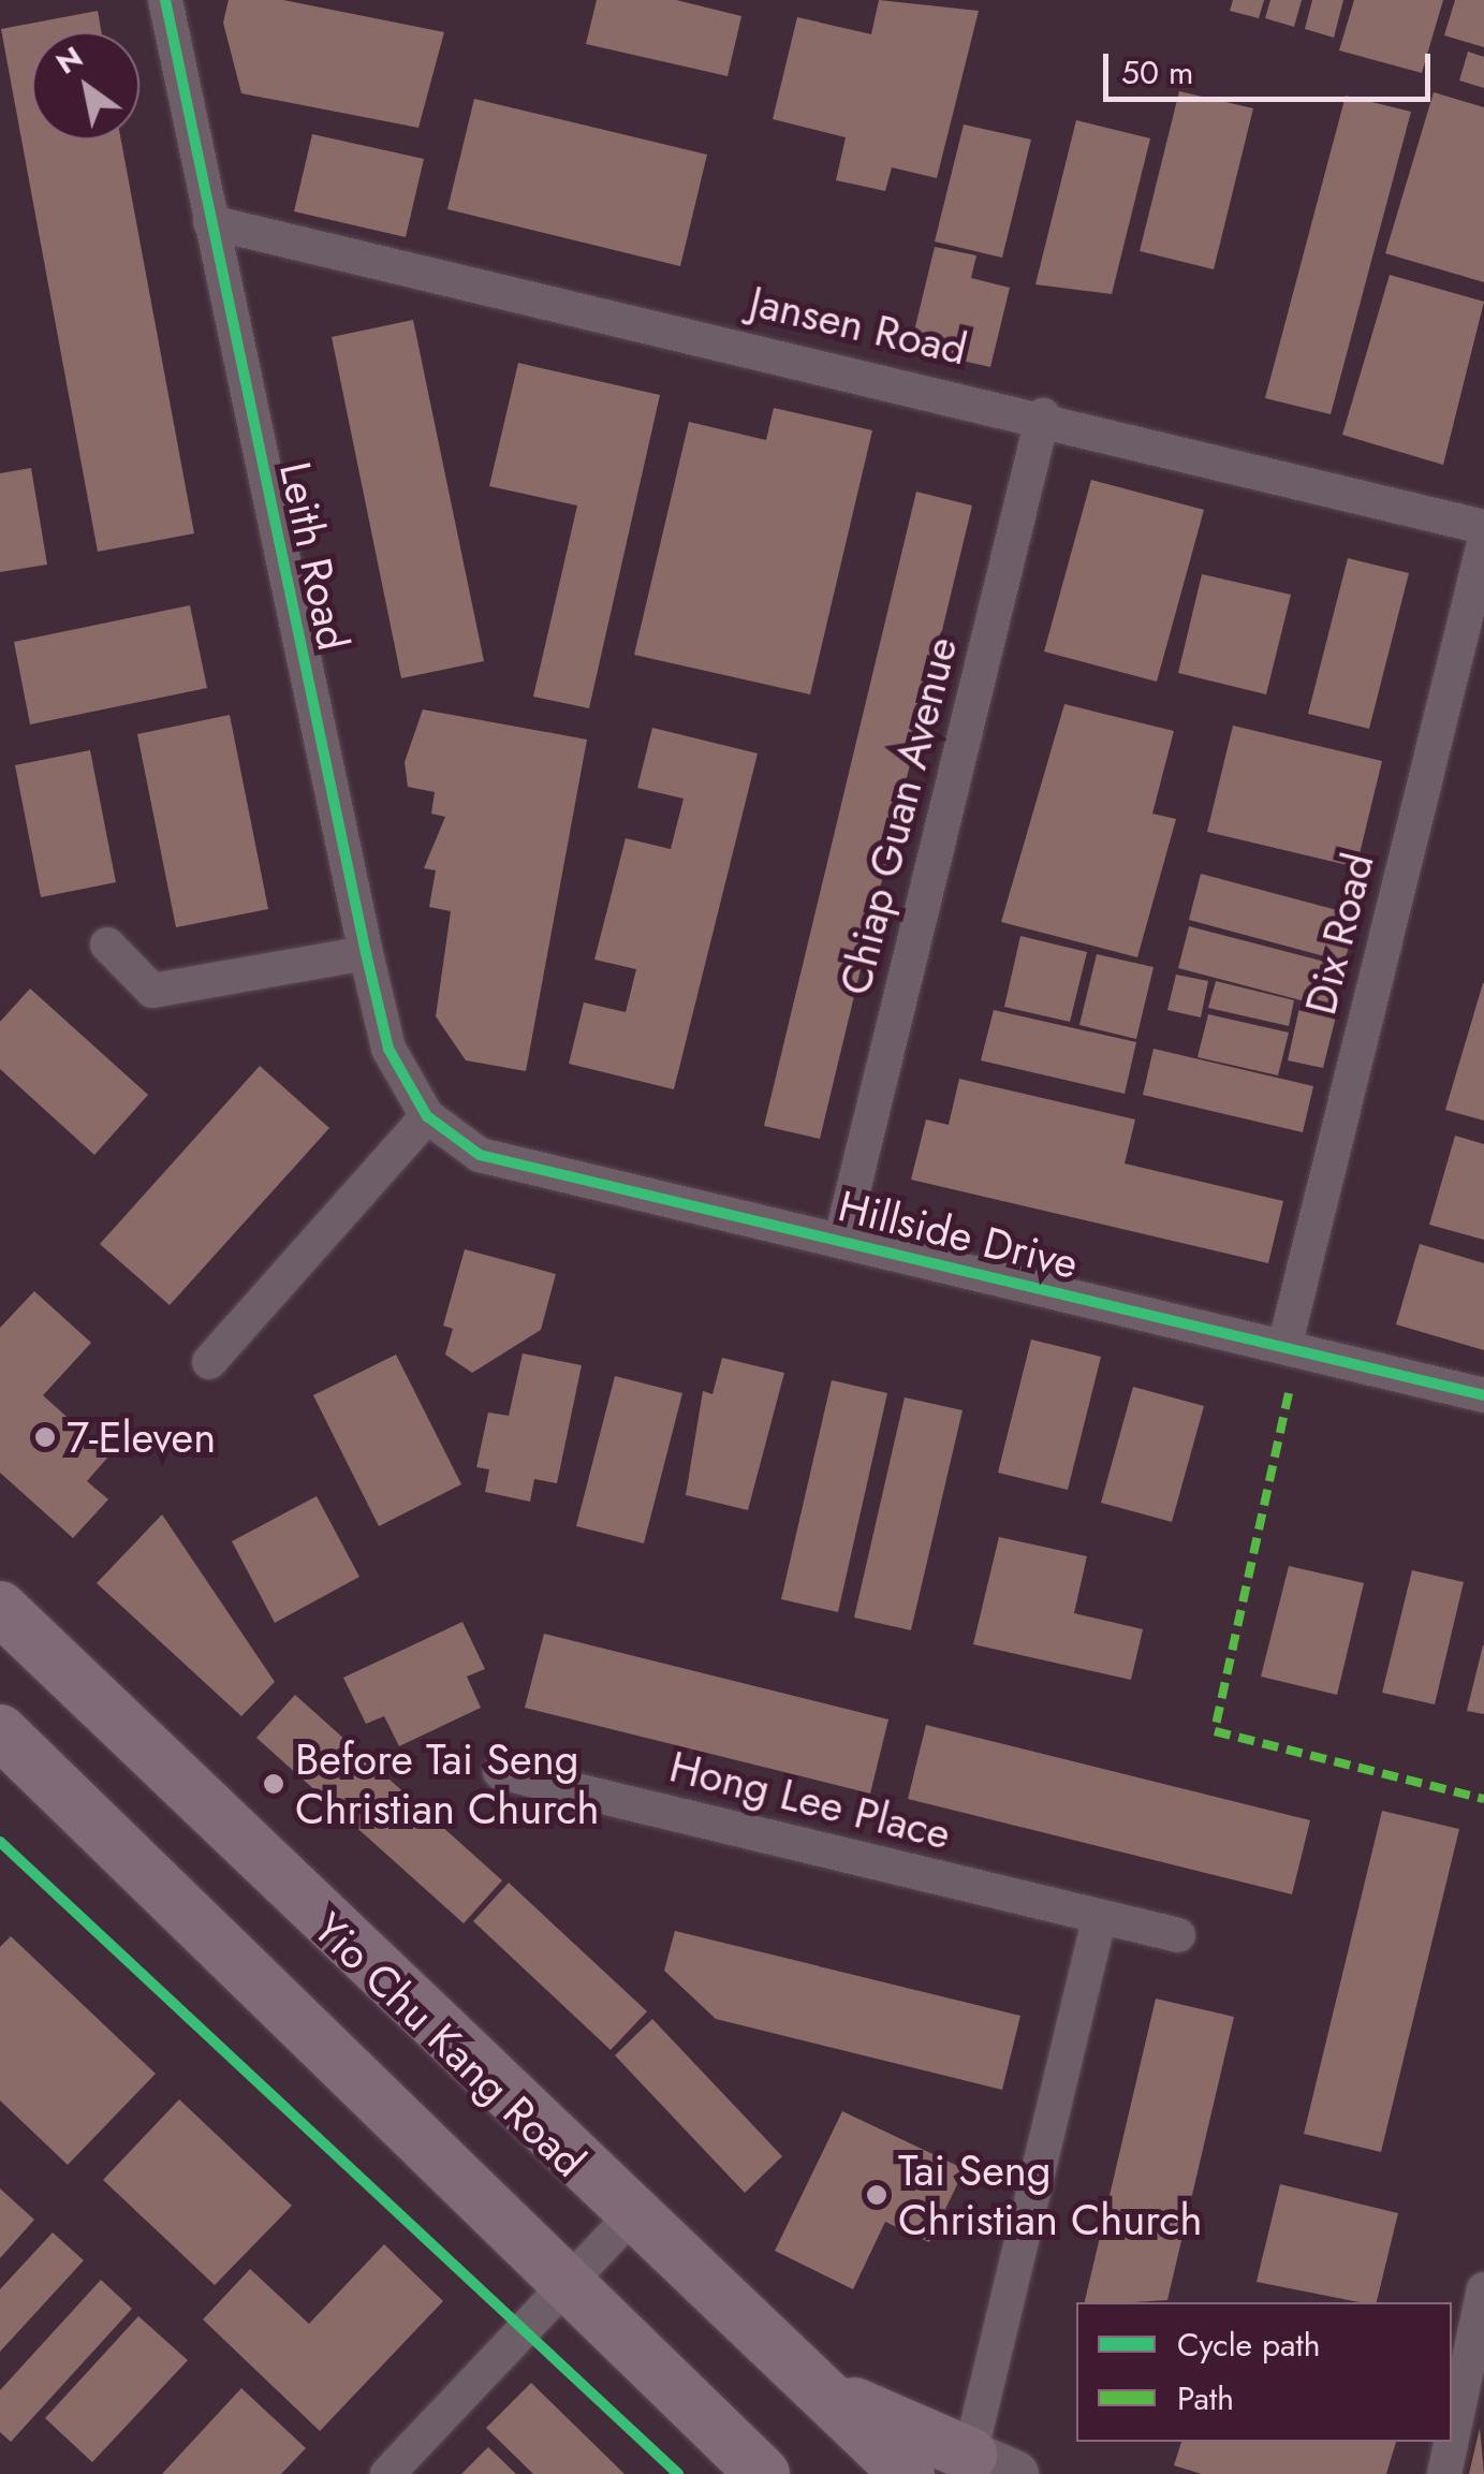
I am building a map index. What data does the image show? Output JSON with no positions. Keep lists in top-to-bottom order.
{
  "streets": {
    "main road": ["Yio Chu Kang Road"],
    "street": [
      "Jansen Road",
      "Leith Road",
      "Chiap Guan Avenue",
      "Dix Road",
      "Hillside Drive",
      "Hong Lee Place"
    ]
  },
  "crossings": [
    ["Jansen Road", "Leith Road"],
    ["Jansen Road", "Chiap Guan Avenue"],
    ["Leith Road", "Hillside Drive"],
    ["Chiap Guan Avenue", "Hillside Drive"],
    ["Dix Road", "Hillside Drive"]
  ],
  "places": ["7-Eleven", "Before Tai Seng Christian Church", "Tai Seng Christian Church"],
  "legend": ["Cycle path", "Path"],
  "scale_bar": "50 m",
  "north": "top left"
}
